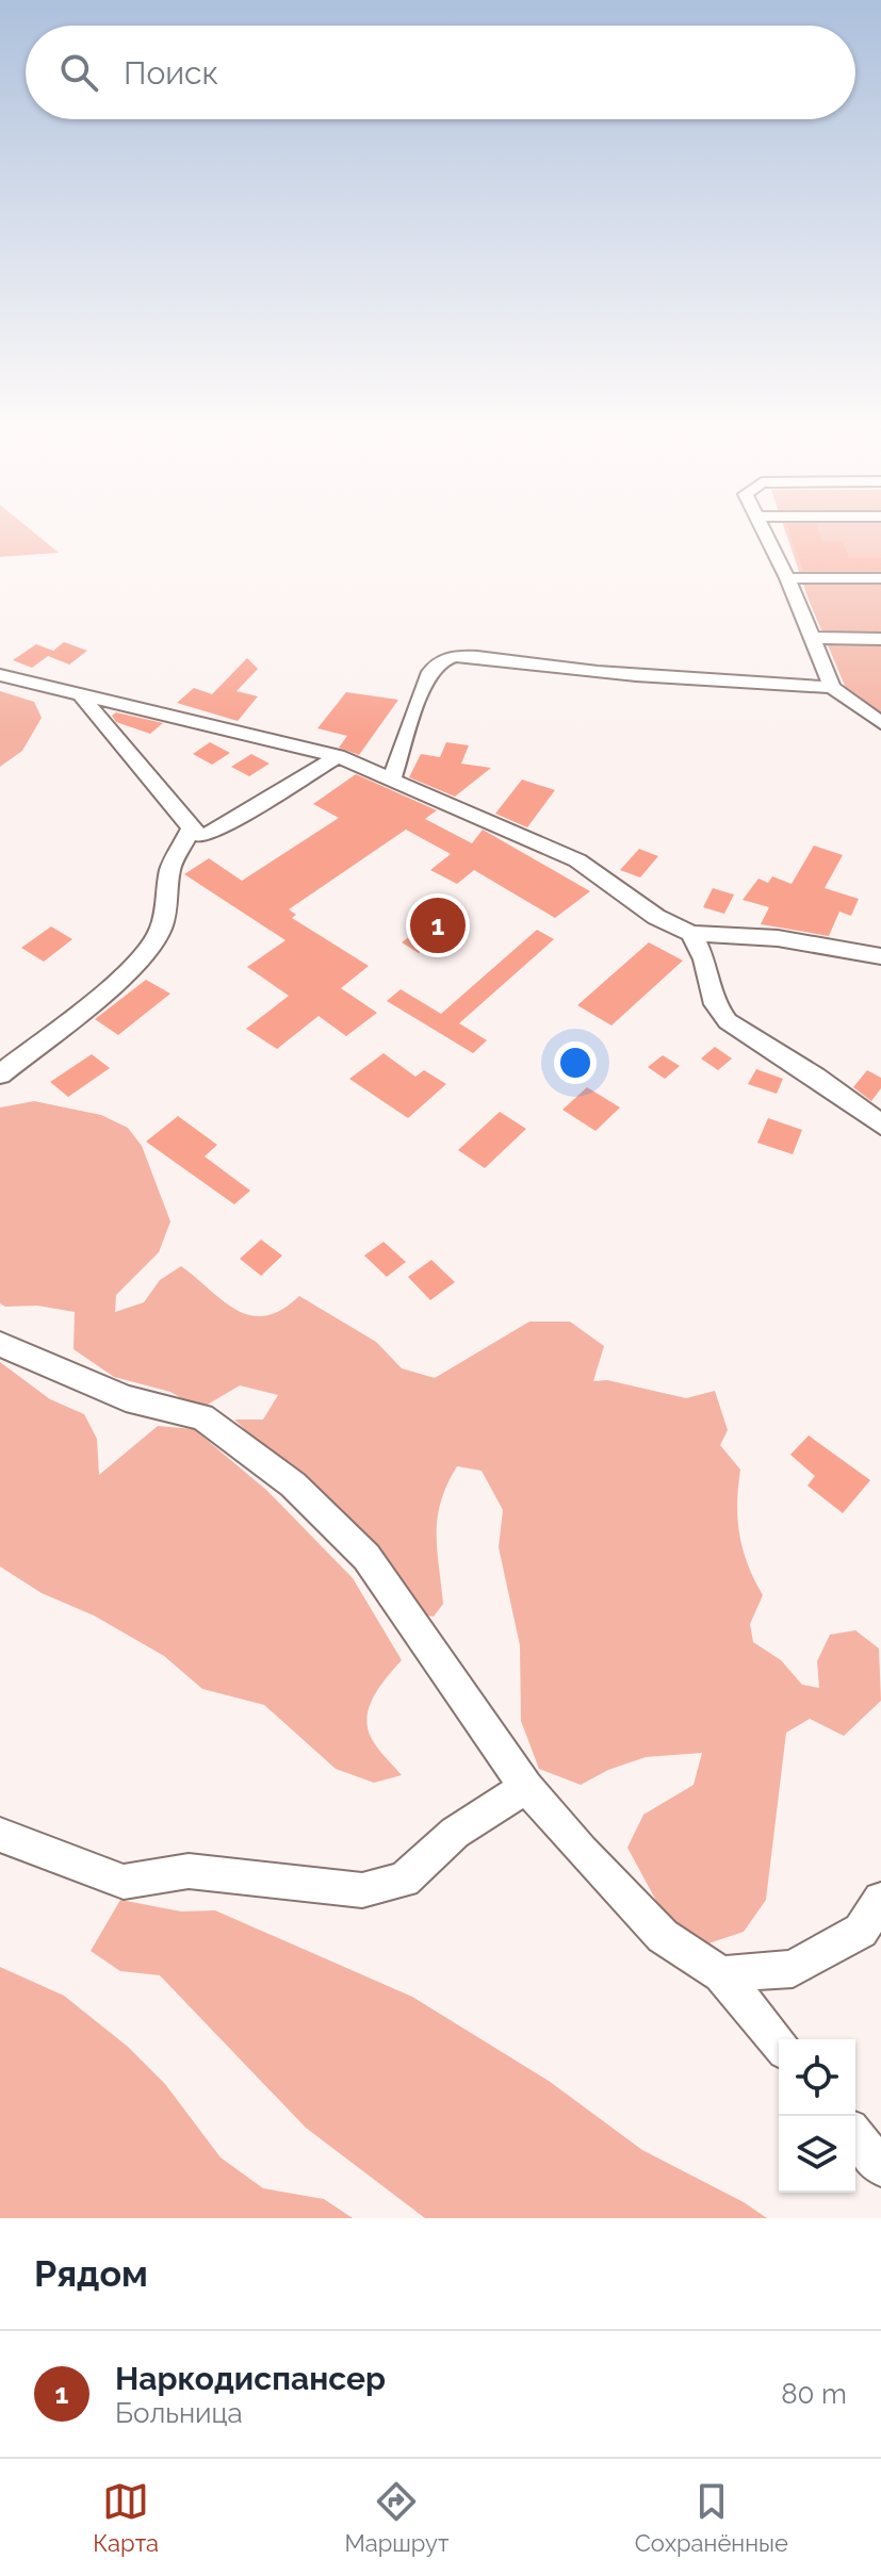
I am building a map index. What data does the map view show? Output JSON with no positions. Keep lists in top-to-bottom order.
{
  "page": {
    "search": "Поиск",
    "pins": "1",
    "heading": "Рядом",
    "list": [
      {
        "mark": "1",
        "name": "Наркодиспансер",
        "note": "Больница",
        "value": "80 m"
      }
    ],
    "nav": ["Карта", "Маршрут", "Сохранённые"]
  }
}
